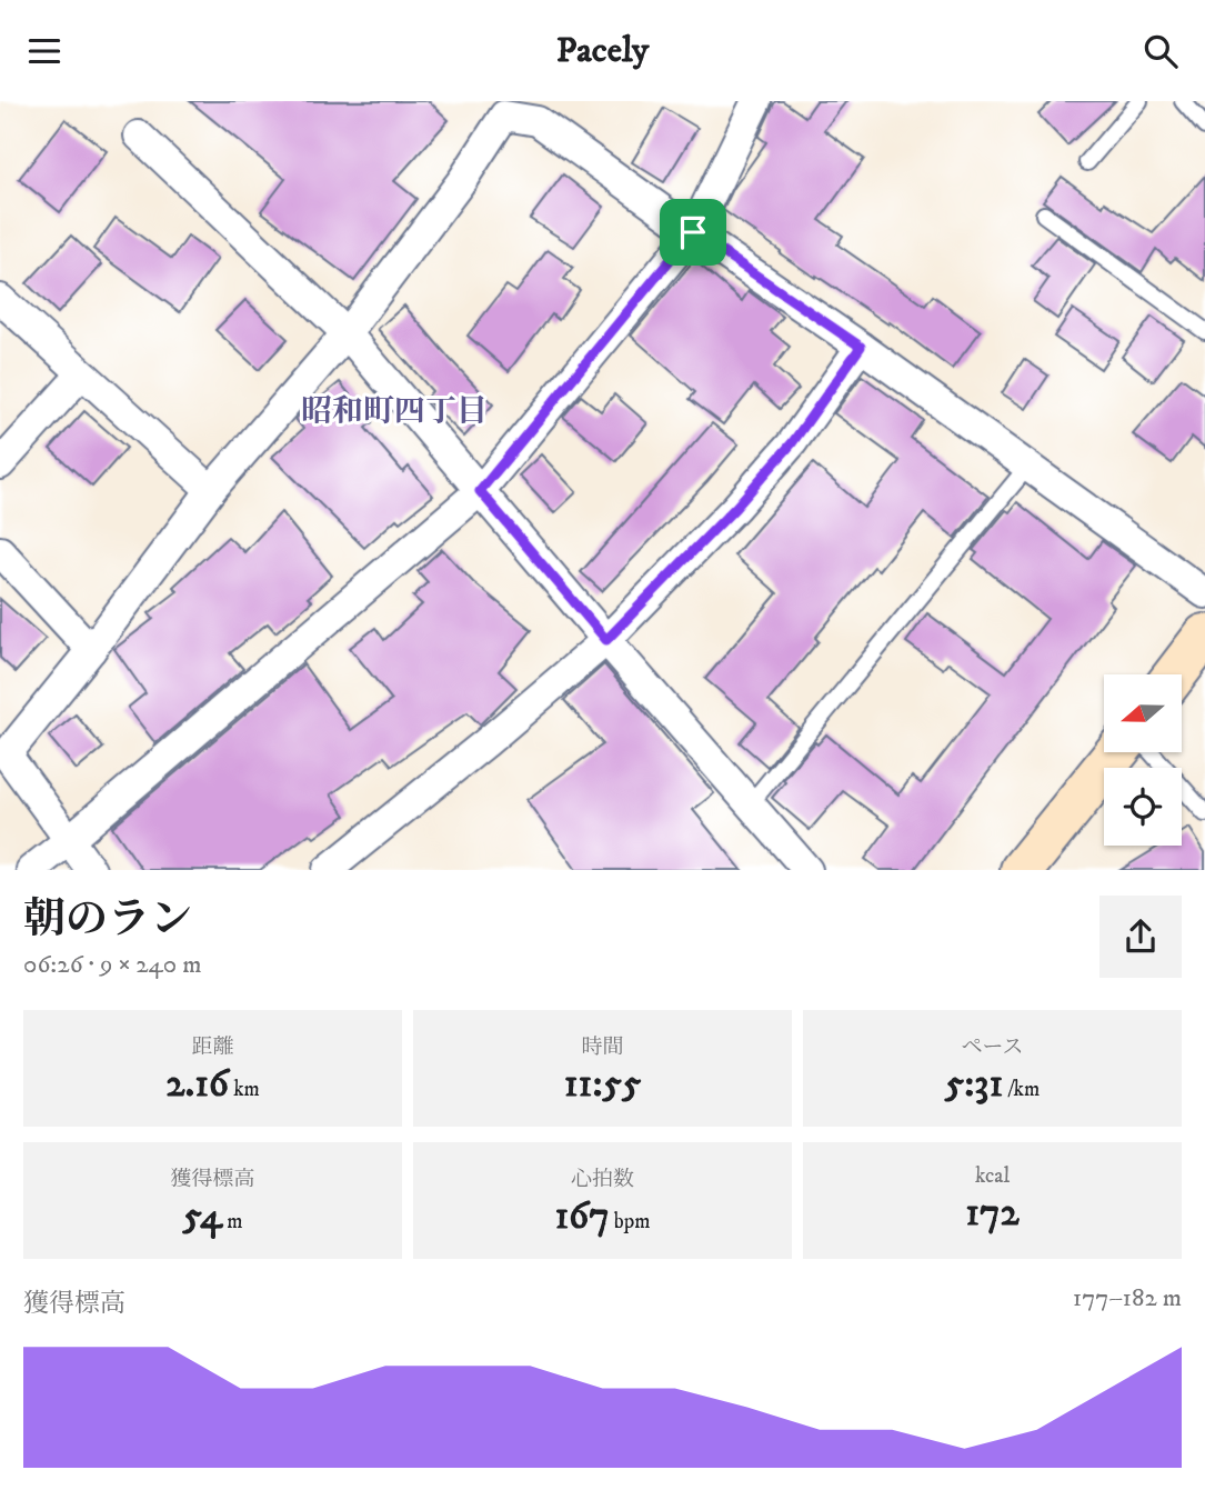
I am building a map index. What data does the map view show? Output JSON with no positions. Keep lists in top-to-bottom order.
{
  "districts": ["昭和町四丁目"],
  "north": "left",
  "page": {
    "header": "Pacely",
    "heading": ["朝のラン", "06:26 · 9 × 240 m"],
    "stats": [
      ["距離", "2.16 km"],
      ["時間", "11:55"],
      ["ペース", "5:31 /km"],
      ["獲得標高", "54 m"],
      ["心拍数", "167 bpm"],
      ["kcal", "172"]
    ],
    "chart": ["獲得標高", "177–182 m"]
  }
}
